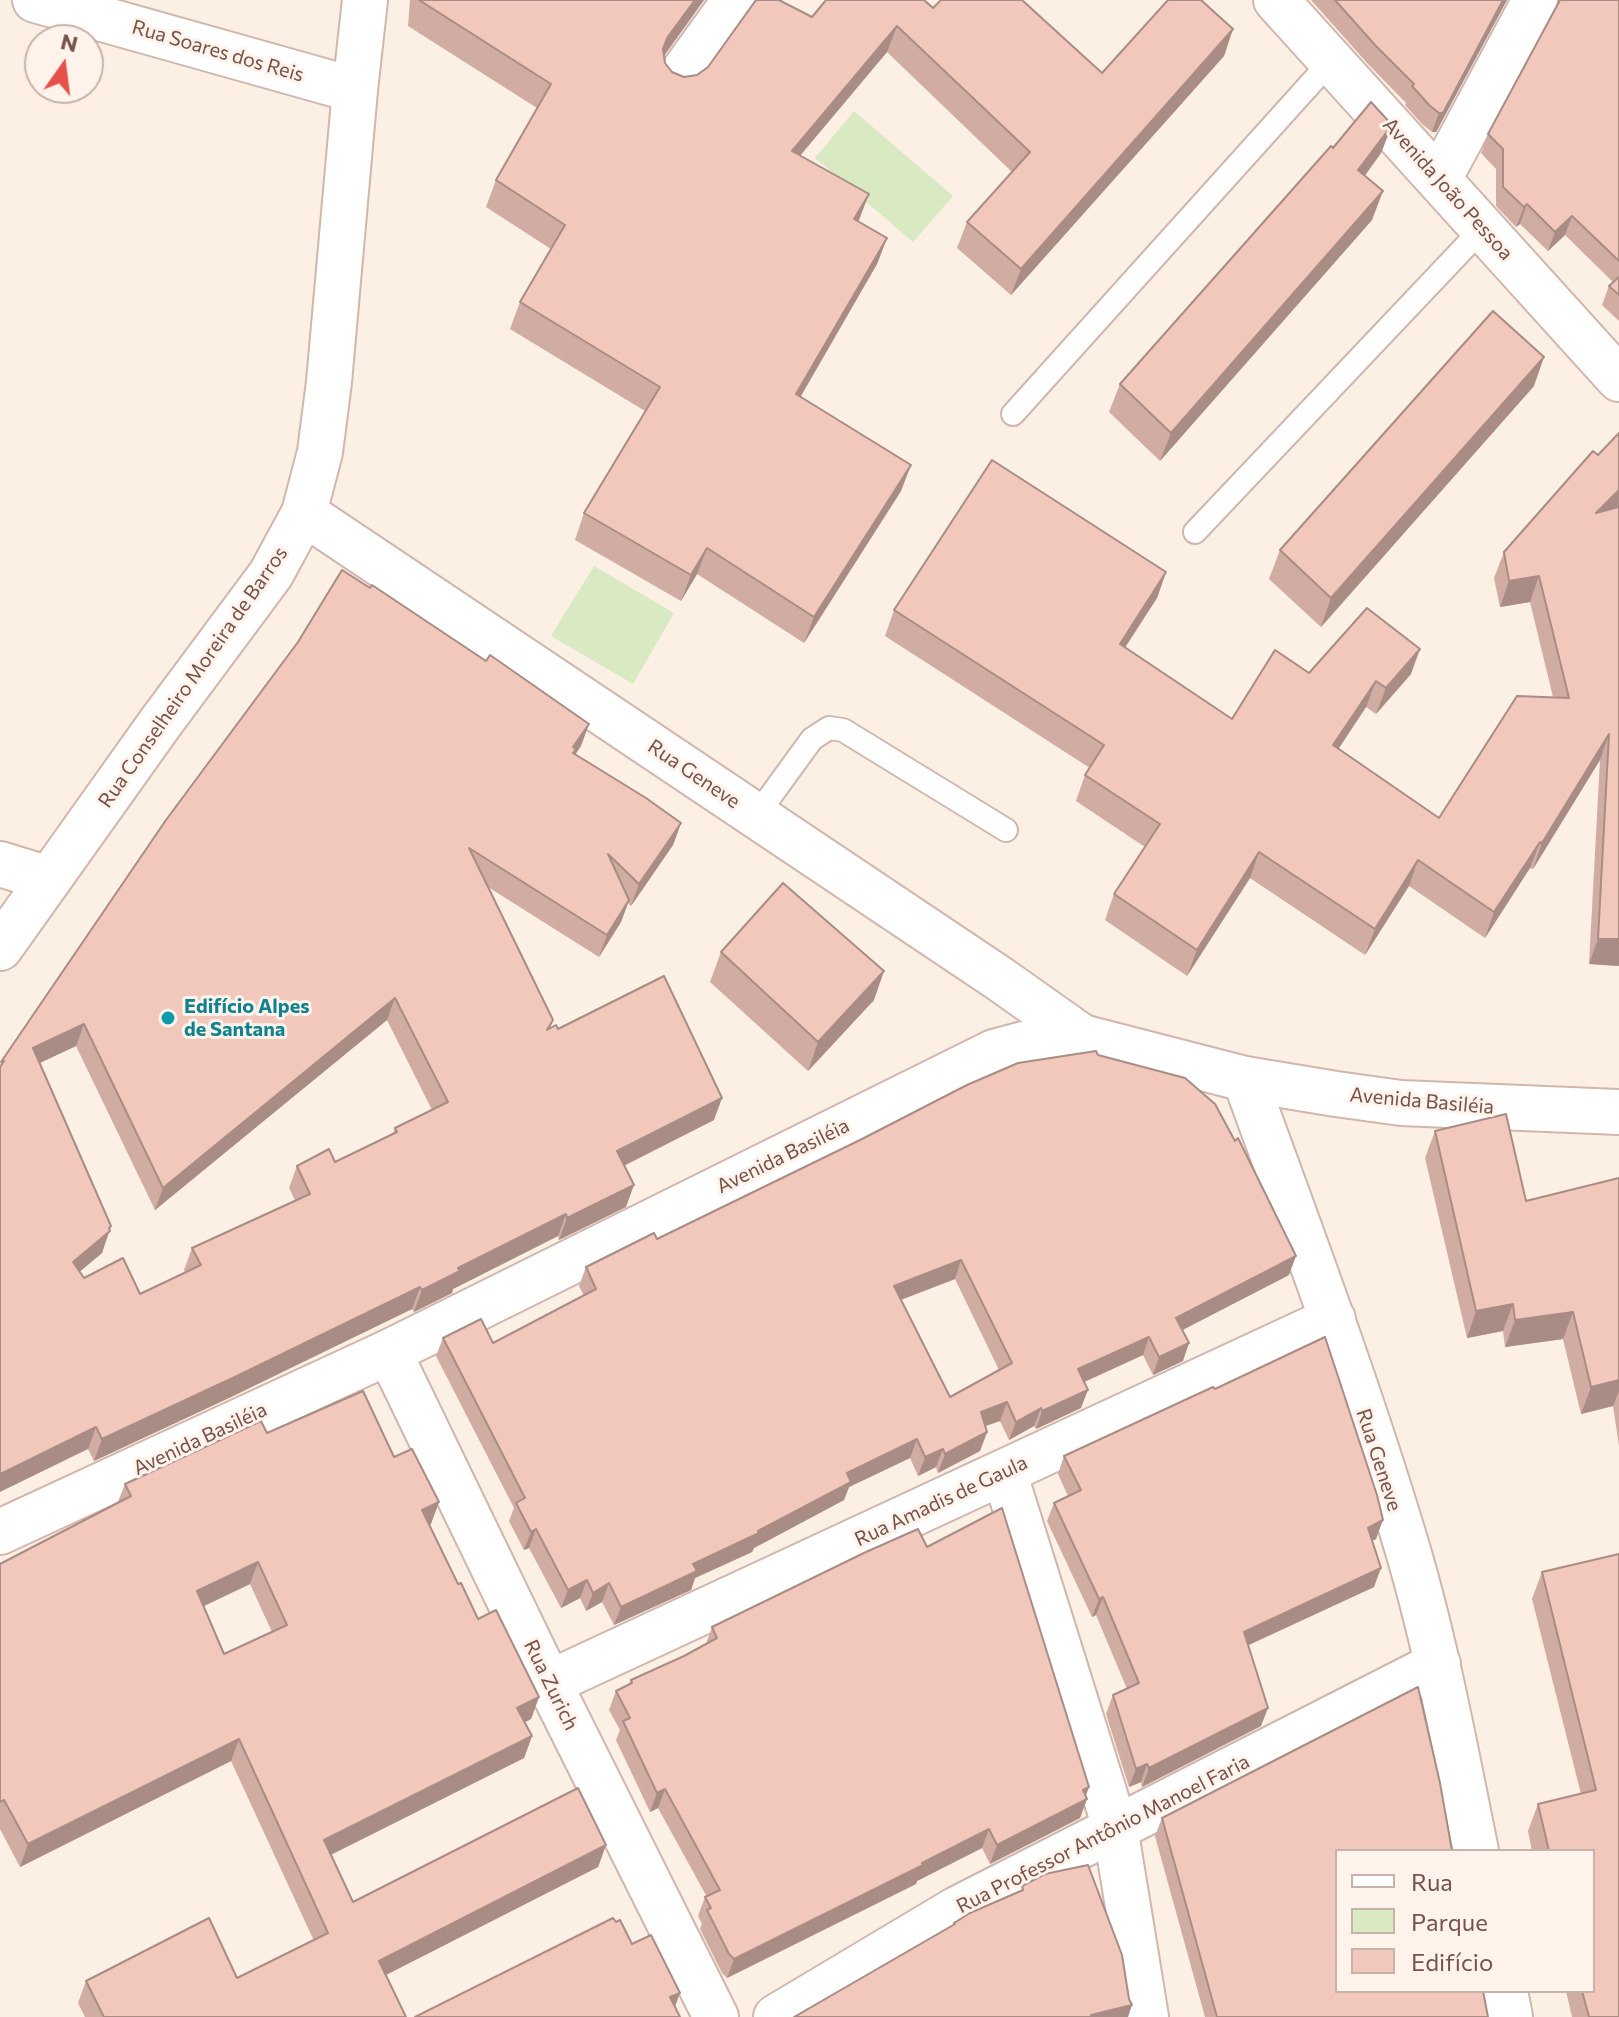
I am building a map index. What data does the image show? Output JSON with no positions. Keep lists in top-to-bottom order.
{
  "streets": {
    "street": [
      "Rua Soares dos Reis",
      "Avenida João Pessoa",
      "Rua Conselheiro Moreira de Barros",
      "Rua Geneve",
      "Avenida Basiléia",
      "Rua Amadis de Gaula",
      "Rua Zurich",
      "Rua Professor Antônio Manoel Faria"
    ]
  },
  "crossings": [
    ["Rua Soares dos Reis", "Rua Conselheiro Moreira de Barros"],
    ["Rua Conselheiro Moreira de Barros", "Rua Geneve"],
    ["Rua Geneve", "Avenida Basiléia"],
    ["Rua Geneve", "Rua Amadis de Gaula"],
    ["Rua Geneve", "Rua Professor Antônio Manoel Faria"],
    ["Avenida Basiléia", "Rua Zurich"],
    ["Rua Amadis de Gaula", "Rua Zurich"]
  ],
  "places": ["Edifício Alpes de Santana"],
  "legend": ["Rua", "Parque", "Edifício"],
  "north": "top"
}
